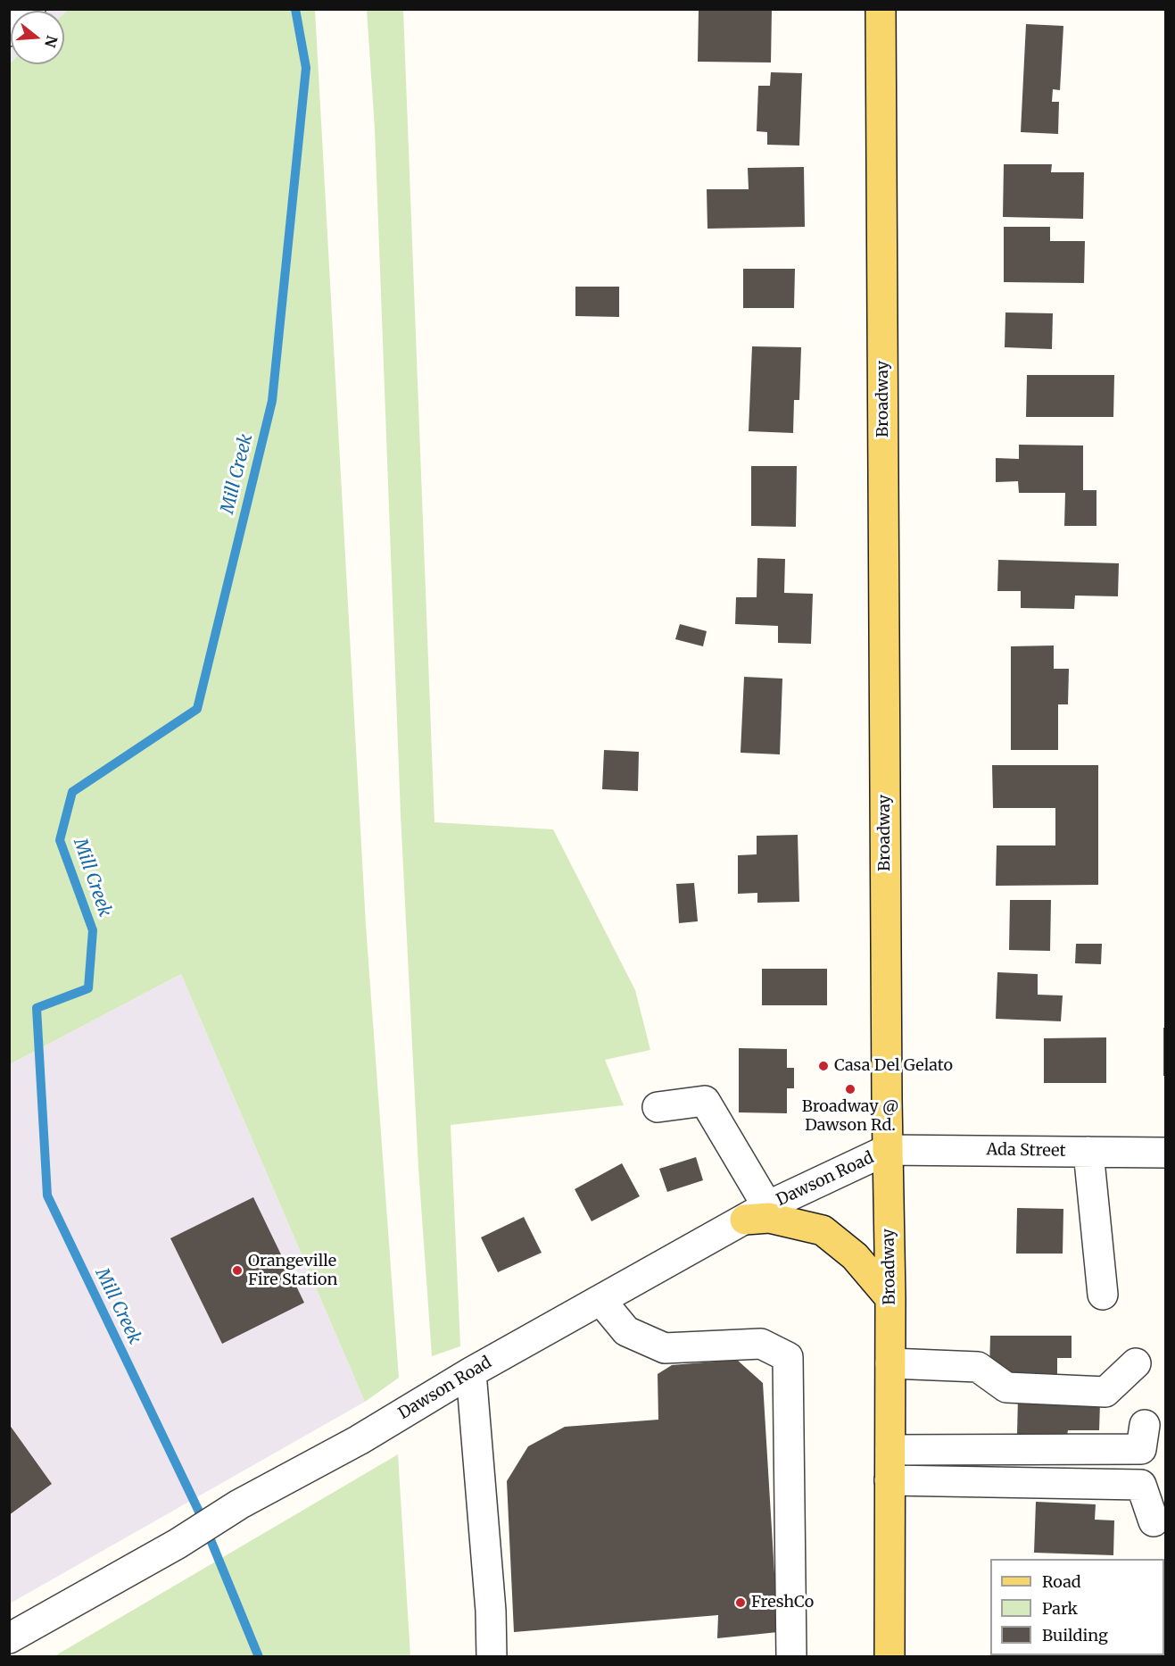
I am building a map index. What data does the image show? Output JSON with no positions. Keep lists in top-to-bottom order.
{
  "streets": {
    "main road": ["Broadway"],
    "street": ["Ada Street", "Dawson Road"]
  },
  "crossings": [
    ["Broadway", "Ada Street"],
    ["Broadway", "Dawson Road"],
    ["Ada Street", "Dawson Road"]
  ],
  "water": ["Mill Creek"],
  "places": [
    "Casa Del Gelato",
    "Broadway @ Dawson Rd.",
    "Orangeville Fire Station",
    "FreshCo"
  ],
  "legend": ["Road", "Park", "Building"],
  "north": "right"
}
